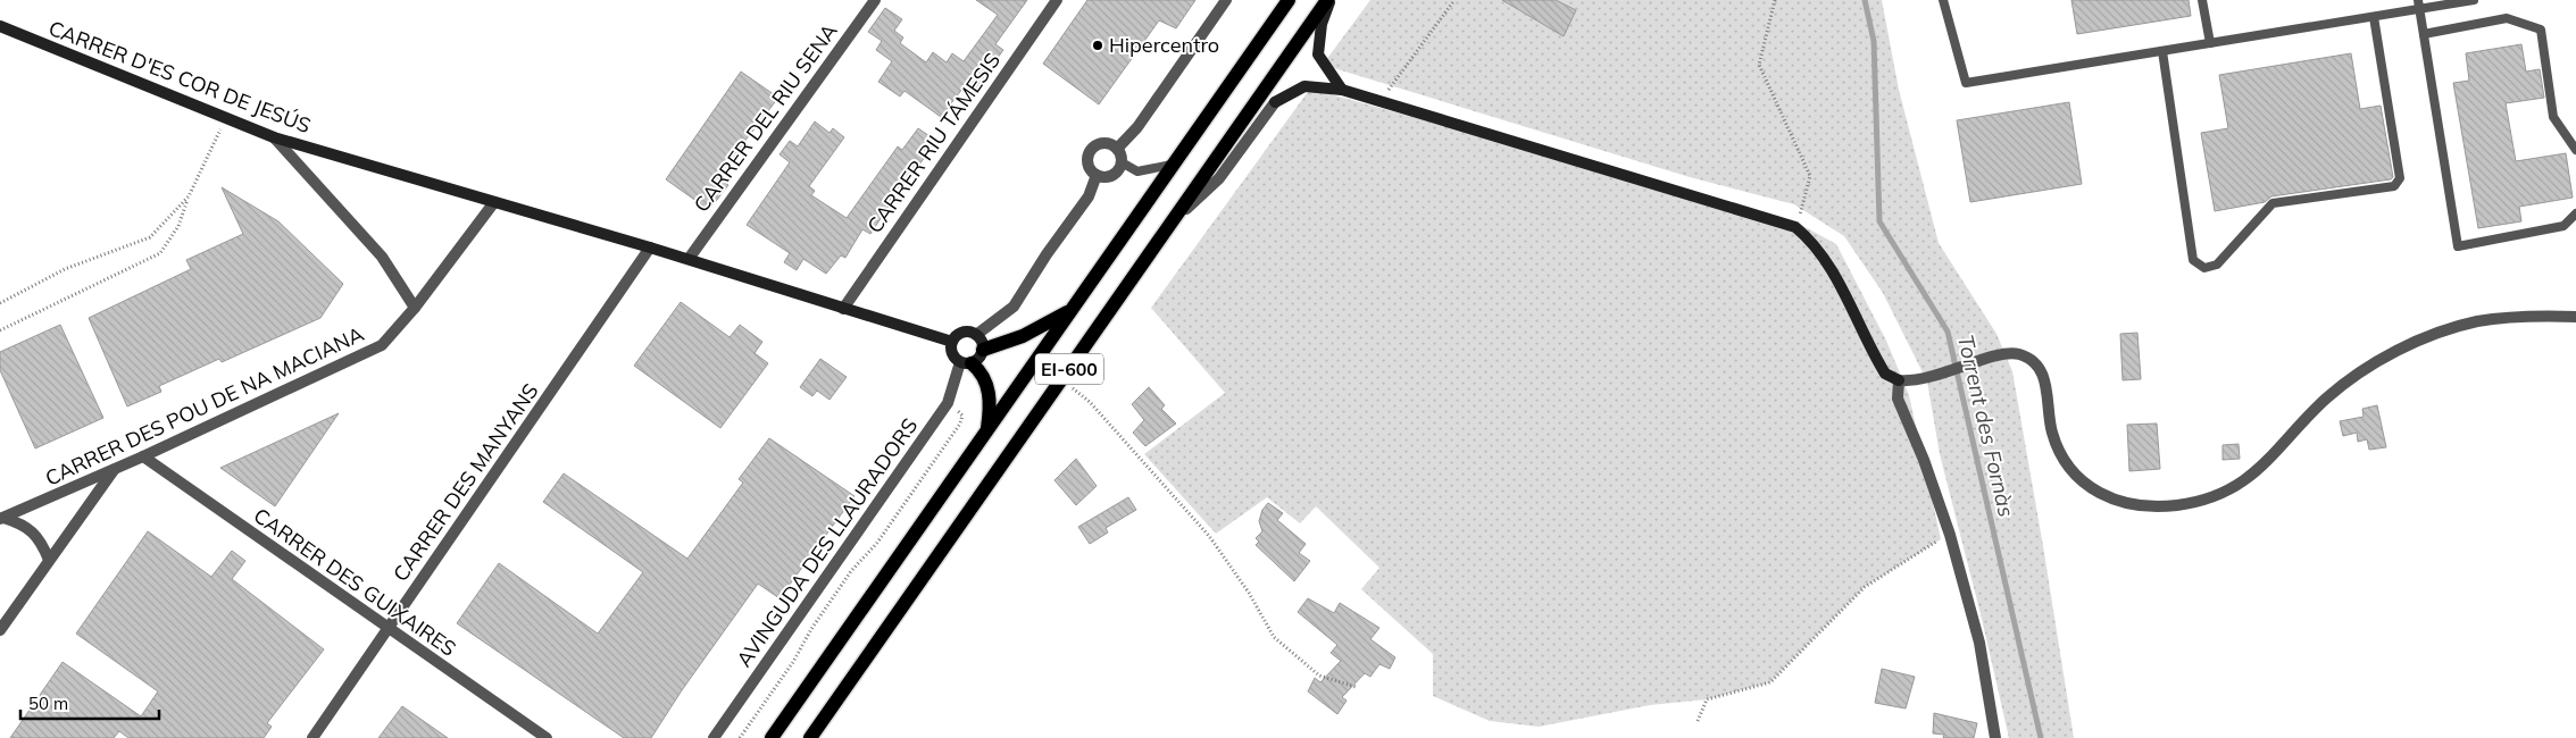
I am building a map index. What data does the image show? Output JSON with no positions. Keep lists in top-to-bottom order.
{
  "streets": {
    "main road": ["EI-600"],
    "street": [
      "CARRER D'ES COR DE JESÚS",
      "CARRER DEL RIU SENA",
      "CARRER RIU TÁMESIS",
      "CARRER DES POU DE NA MACIANA",
      "CARRER DES MANYANS",
      "AVINGUDA DES LLAURADORS",
      "CARRER DES GUIXAIRES"
    ]
  },
  "crossings": [
    ["CARRER D'ES COR DE JESÚS", "CARRER DEL RIU SENA"],
    ["CARRER D'ES COR DE JESÚS", "CARRER RIU TÁMESIS"],
    ["CARRER D'ES COR DE JESÚS", "CARRER DES POU DE NA MACIANA"],
    ["CARRER D'ES COR DE JESÚS", "CARRER DES MANYANS"],
    ["CARRER D'ES COR DE JESÚS", "AVINGUDA DES LLAURADORS"],
    ["CARRER DES POU DE NA MACIANA", "CARRER DES GUIXAIRES"],
    ["CARRER DES MANYANS", "CARRER DES GUIXAIRES"]
  ],
  "water": ["Torrent des Fornàs"],
  "places": ["Hipercentro"],
  "scale_bar": "50 m"
}
